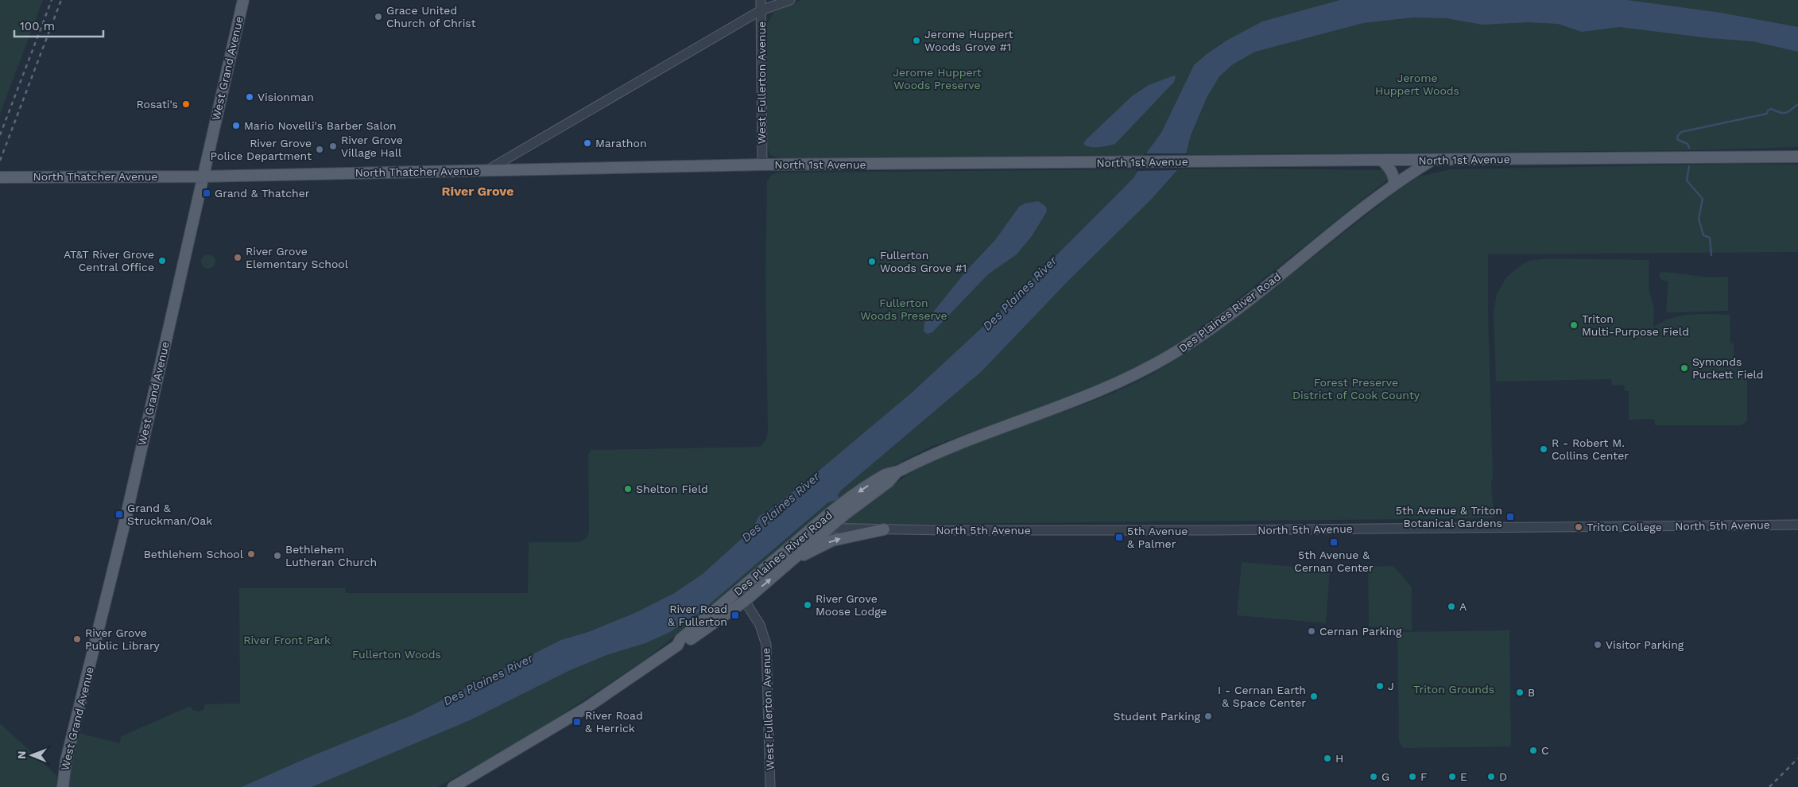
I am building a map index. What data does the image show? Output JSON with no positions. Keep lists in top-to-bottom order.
{
  "streets": {
    "main road": [
      "West Grand Avenue",
      "North 1st Avenue",
      "North Thatcher Avenue",
      "Des Plaines River Road"
    ],
    "street": ["West Fullerton Avenue", "North 5th Avenue"]
  },
  "crossings": [
    ["West Grand Avenue", "North Thatcher Avenue"],
    ["West Fullerton Avenue", "North 1st Avenue"],
    ["West Fullerton Avenue", "North Thatcher Avenue"],
    ["West Fullerton Avenue", "Des Plaines River Road"],
    ["North 1st Avenue", "North Thatcher Avenue"],
    ["North 1st Avenue", "Des Plaines River Road"],
    ["Des Plaines River Road", "North 5th Avenue"]
  ],
  "districts": ["River Grove"],
  "water": ["Des Plaines River"],
  "parks": [
    "Jerome Huppert Woods Preserve",
    "Jerome Huppert Woods",
    "Fullerton Woods Preserve",
    "Forest Preserve District of Cook County",
    "River Front Park",
    "Fullerton Woods",
    "Triton Grounds"
  ],
  "places": {
    "other": [
      "Grace United Church of Christ",
      "Jerome Huppert Woods Grove #1",
      "Visionman",
      "Rosati's",
      "Mario Novelli's Barber Salon",
      "Marathon",
      "River Grove Village Hall",
      "River Grove Police Department",
      "River Grove Elementary School",
      "AT&T River Grove Central Office",
      "Fullerton Woods Grove #1",
      "Triton Multi-Purpose Field",
      "Symonds Puckett Field",
      "R - Robert M. Collins Center",
      "Shelton Field",
      "Triton College",
      "Bethlehem School",
      "Bethlehem Lutheran Church",
      "River Grove Moose Lodge",
      "A",
      "Cernan Parking",
      "River Grove Public Library",
      "Visitor Parking",
      "J",
      "B",
      "I - Cernan Earth & Space Center",
      "Student Parking",
      "C",
      "H",
      "G",
      "F",
      "E",
      "D"
    ],
    "transit": [
      "Grand & Thatcher",
      "Grand & Struckman/Oak",
      "5th Avenue & Triton Botanical Gardens",
      "5th Avenue & Palmer",
      "5th Avenue & Cernan Center",
      "River Road & Fullerton",
      "River Road & Herrick"
    ]
  },
  "scale_bar": "100 m",
  "north": "left"
}
